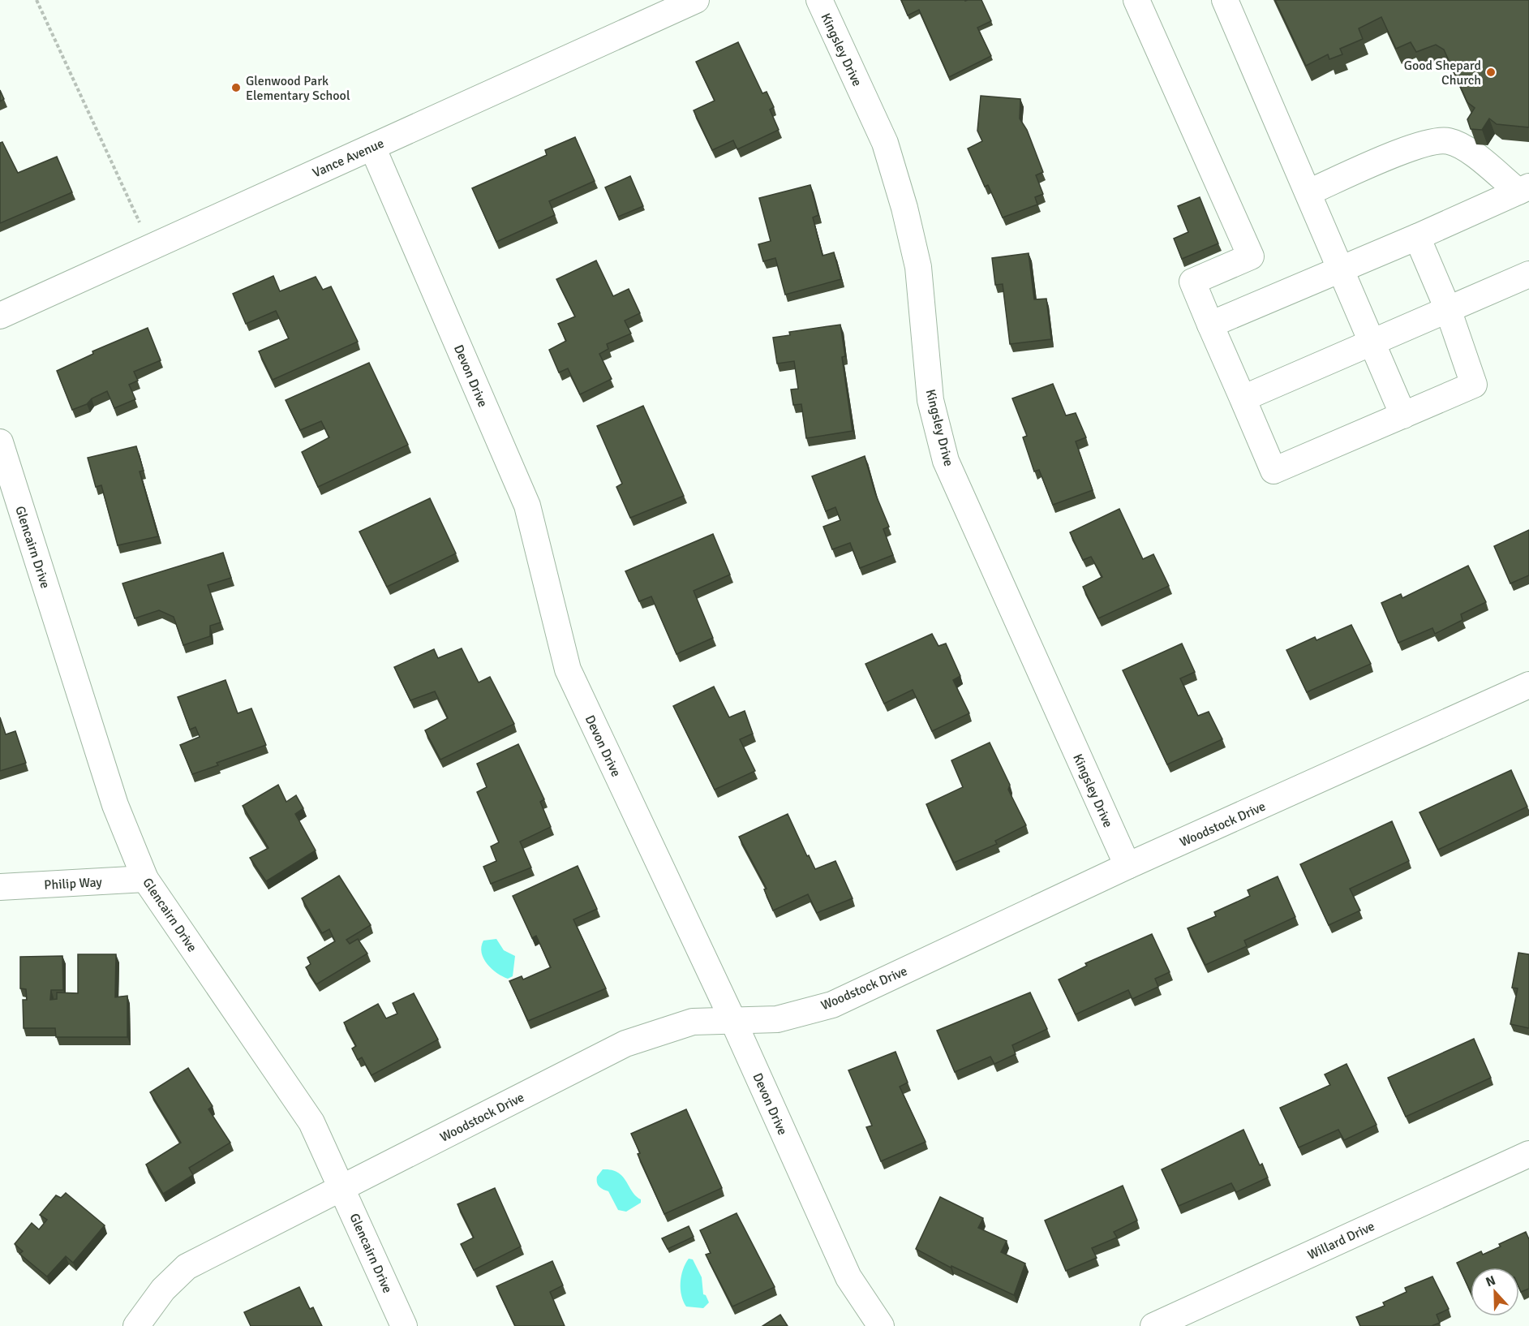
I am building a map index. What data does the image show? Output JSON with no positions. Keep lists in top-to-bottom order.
{
  "streets": {
    "street": [
      "Kingsley Drive",
      "Vance Avenue",
      "Devon Drive",
      "Glencairn Drive",
      "Woodstock Drive",
      "Philip Way",
      "Willard Drive"
    ]
  },
  "crossings": [
    ["Kingsley Drive", "Woodstock Drive"],
    ["Vance Avenue", "Devon Drive"],
    ["Devon Drive", "Woodstock Drive"],
    ["Glencairn Drive", "Woodstock Drive"],
    ["Glencairn Drive", "Philip Way"]
  ],
  "places": ["Good Shepard Church", "Glenwood Park Elementary School"],
  "north": "top"
}
